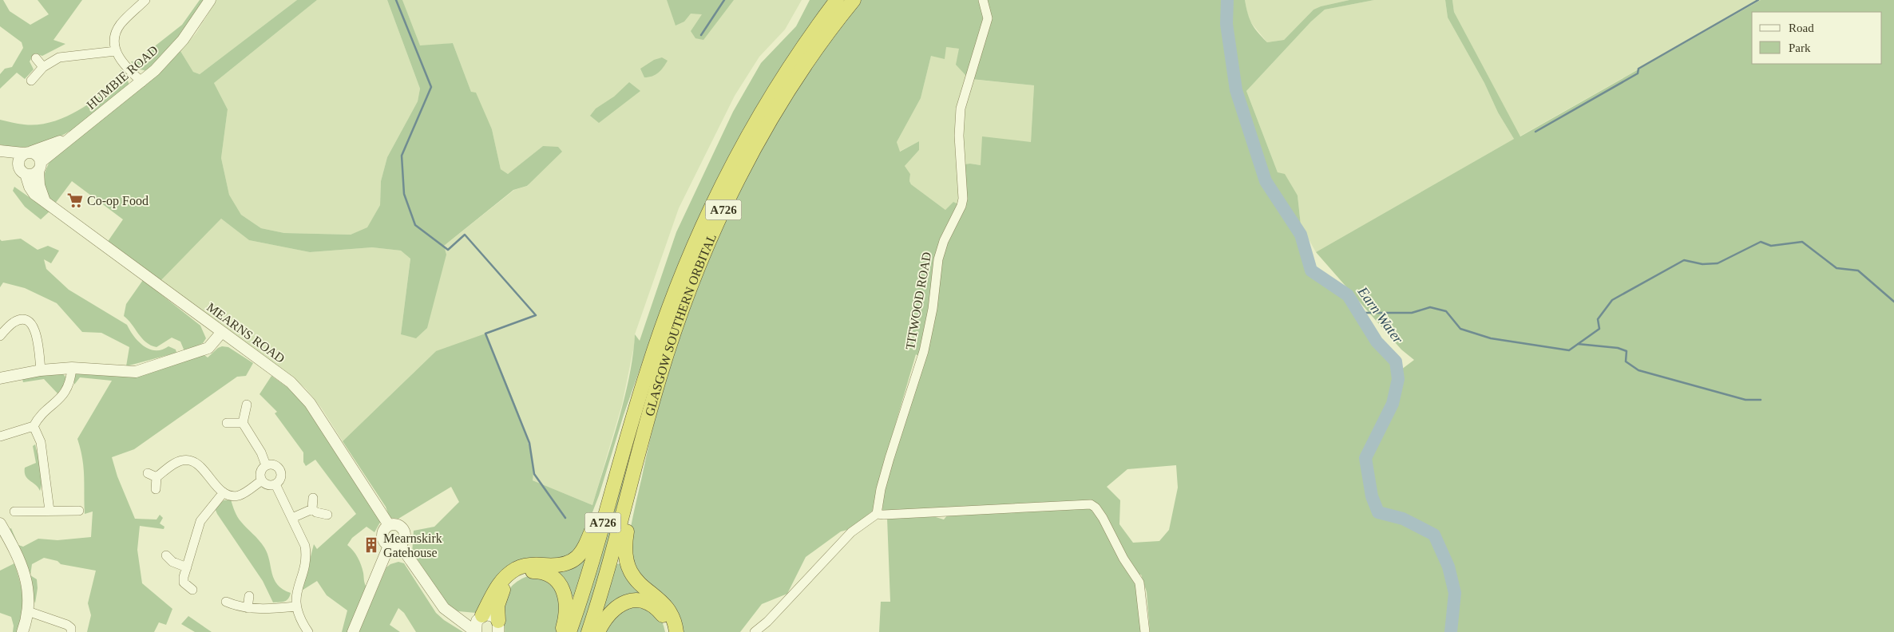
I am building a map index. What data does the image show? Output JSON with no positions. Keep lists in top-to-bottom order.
{
  "streets": {
    "highway": ["A726", "GLASGOW SOUTHERN ORBITAL"],
    "street": ["HUMBIE ROAD", "TITWOOD ROAD", "MEARNS ROAD"]
  },
  "crossings": [
    ["HUMBIE ROAD", "MEARNS ROAD"]
  ],
  "water": ["Earn Water"],
  "places": {
    "supermarket": ["Co-op Food"],
    "building": ["Mearnskirk Gatehouse"]
  },
  "legend": ["Road", "Park"]
}
